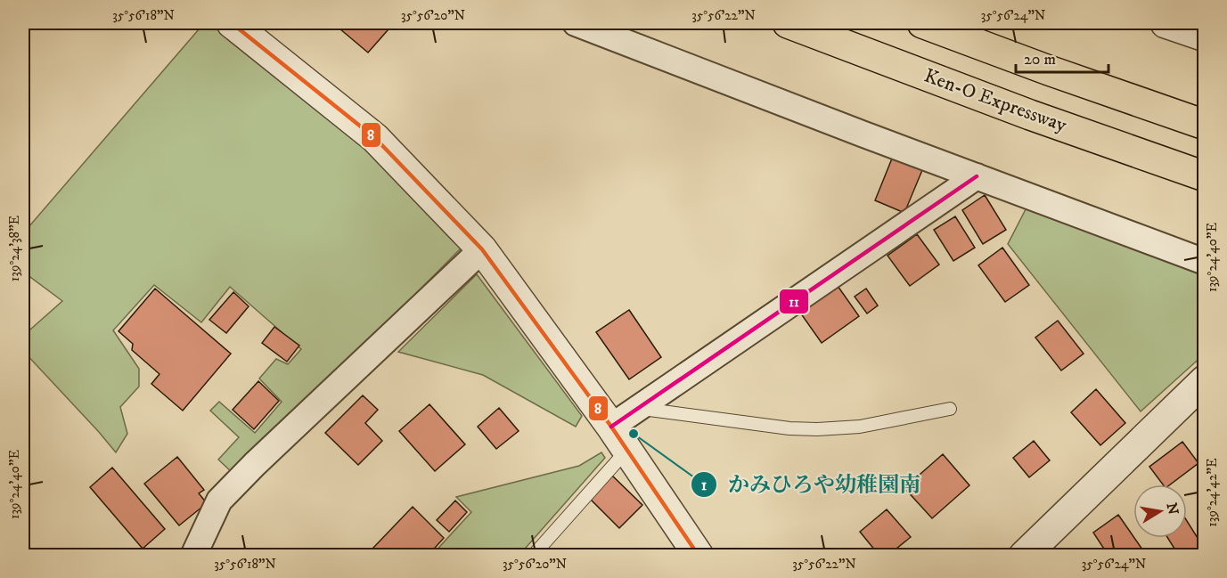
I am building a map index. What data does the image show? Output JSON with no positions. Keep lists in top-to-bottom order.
{
  "streets": {
    "highway": ["Ken-O Expressway"]
  },
  "places": ["かみひろや幼稚園南"],
  "lines": ["transit line 8", "transit line 11"],
  "scale_bar": "20 m",
  "north": "right",
  "coordinates": [
    "35°56'18\"N",
    "35°56'20\"N",
    "35°56'22\"N",
    "35°56'24\"N",
    "139°24'38\"E",
    "139°24'40\"E",
    "139°24'42\"E"
  ]
}
